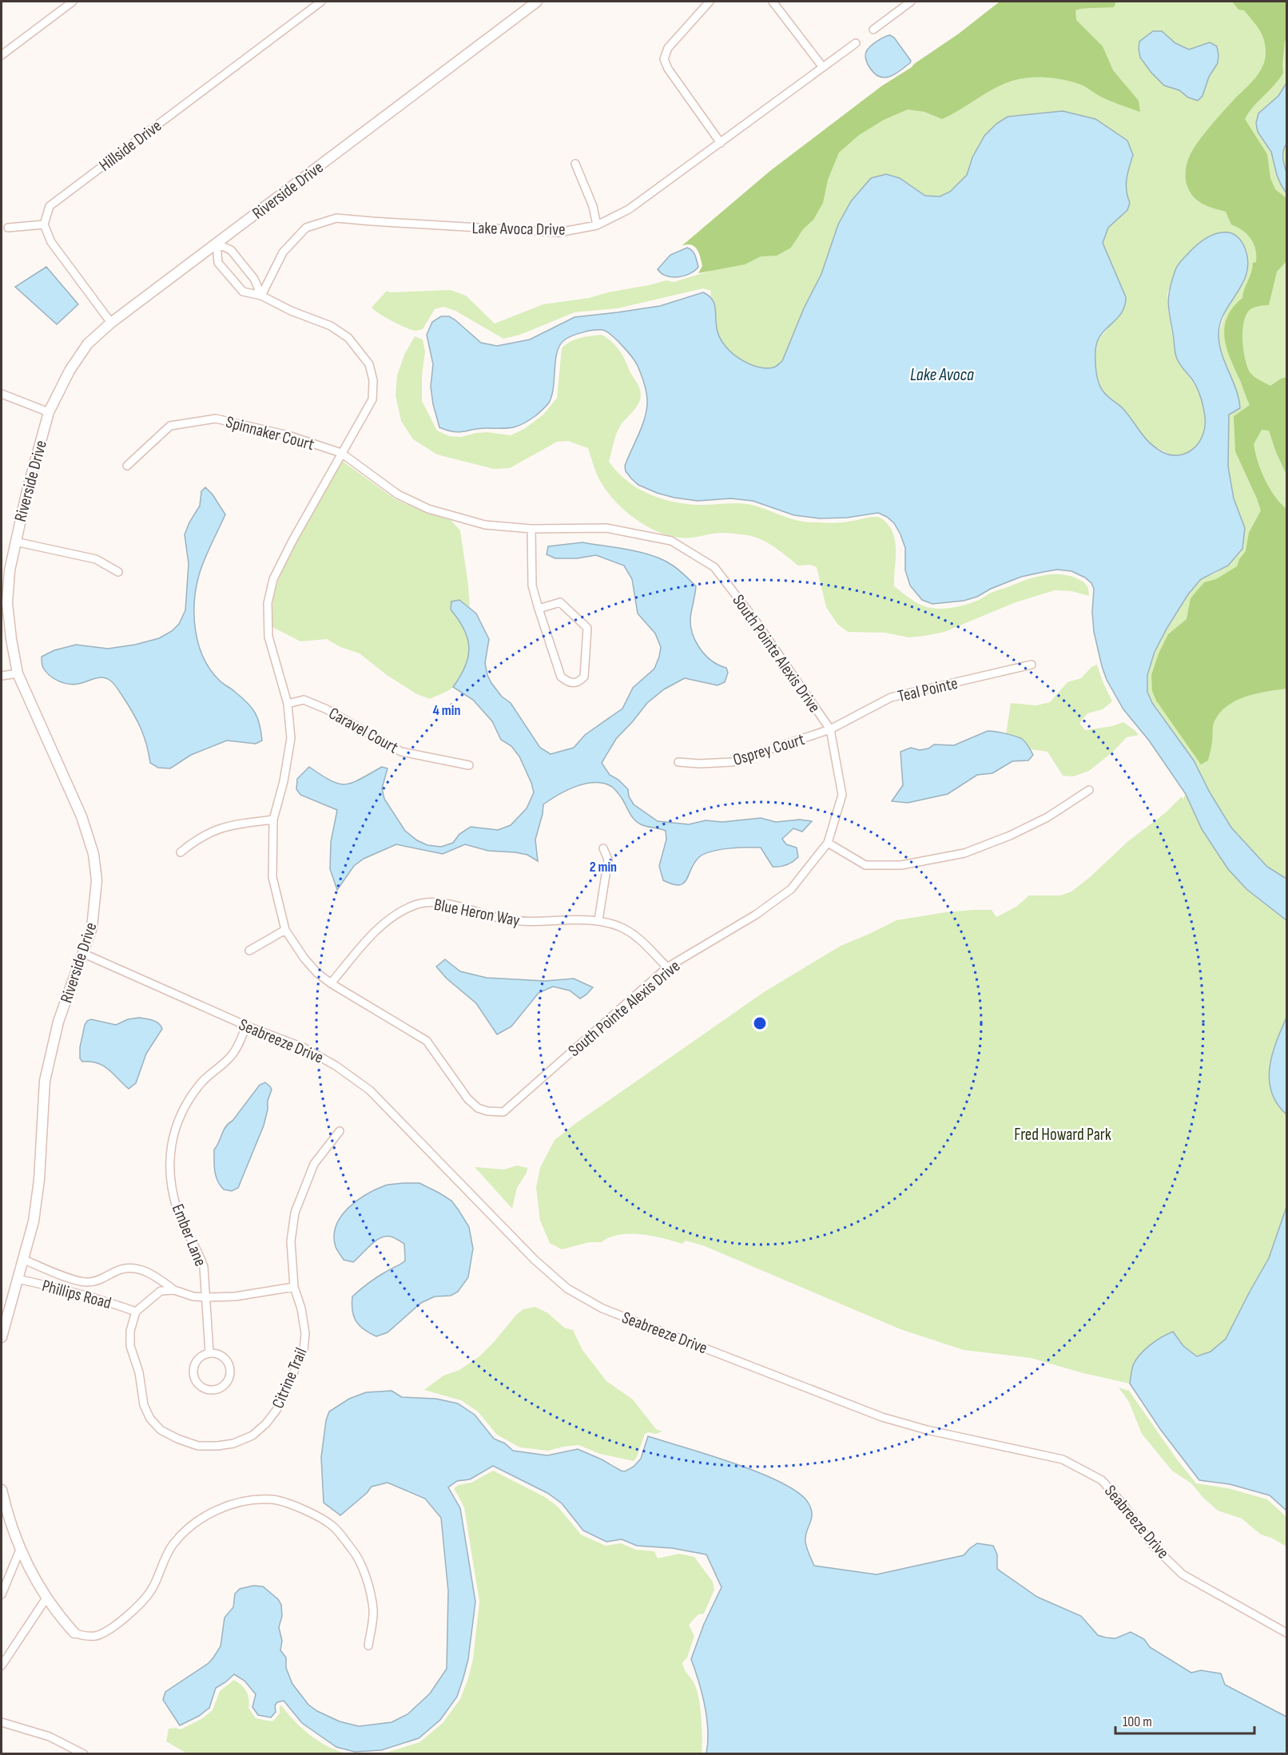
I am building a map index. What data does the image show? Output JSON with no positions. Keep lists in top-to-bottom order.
{
  "streets": {
    "street": [
      "Hillside Drive",
      "Riverside Drive",
      "Lake Avoca Drive",
      "Spinnaker Court",
      "South Pointe Alexis Drive",
      "Teal Pointe",
      "Caravel Court",
      "Osprey Court",
      "Blue Heron Way",
      "Seabreeze Drive",
      "Ember Lane",
      "Phillips Road",
      "Citrine Trail"
    ]
  },
  "crossings": [
    ["Riverside Drive", "South Pointe Alexis Drive"],
    ["Riverside Drive", "Seabreeze Drive"],
    ["Riverside Drive", "Phillips Road"],
    ["Lake Avoca Drive", "South Pointe Alexis Drive"],
    ["Spinnaker Court", "South Pointe Alexis Drive"],
    ["South Pointe Alexis Drive", "Teal Pointe"],
    ["South Pointe Alexis Drive", "Caravel Court"],
    ["South Pointe Alexis Drive", "Osprey Court"],
    ["South Pointe Alexis Drive", "Blue Heron Way"],
    ["Teal Pointe", "Osprey Court"],
    ["Seabreeze Drive", "Ember Lane"],
    ["Ember Lane", "Phillips Road"],
    ["Phillips Road", "Citrine Trail"]
  ],
  "water": ["Lake Avoca"],
  "parks": ["Fred Howard Park"],
  "scale_bar": "100 m",
  "rings": ["4 min", "2 min"]
}
